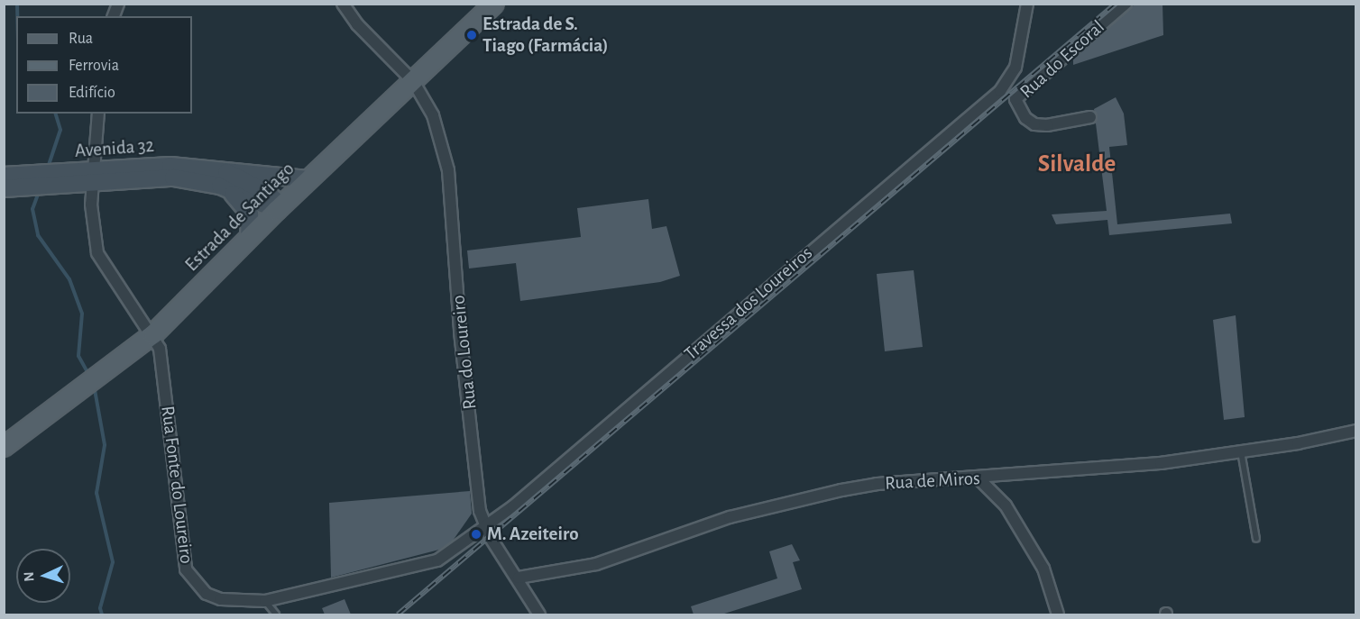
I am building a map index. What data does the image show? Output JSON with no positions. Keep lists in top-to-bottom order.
{
  "streets": {
    "main road": ["Avenida 32", "Estrada de Santiago"],
    "street": [
      "Rua do Escoral",
      "Travessa dos Loureiros",
      "Rua do Loureiro",
      "Rua de Miros",
      "Rua Fonte do Loureiro"
    ]
  },
  "crossings": [
    ["Avenida 32", "Estrada de Santiago"],
    ["Estrada de Santiago", "Rua do Loureiro"],
    ["Estrada de Santiago", "Rua Fonte do Loureiro"],
    ["Travessa dos Loureiros", "Rua do Loureiro"],
    ["Travessa dos Loureiros", "Rua Fonte do Loureiro"],
    ["Rua do Loureiro", "Rua de Miros"],
    ["Rua do Loureiro", "Rua Fonte do Loureiro"]
  ],
  "districts": ["Silvalde"],
  "places": ["Estrada de S. Tiago (Farmácia)", "M. Azeiteiro"],
  "legend": ["Rua", "Ferrovia", "Edifício"],
  "north": "left"
}
